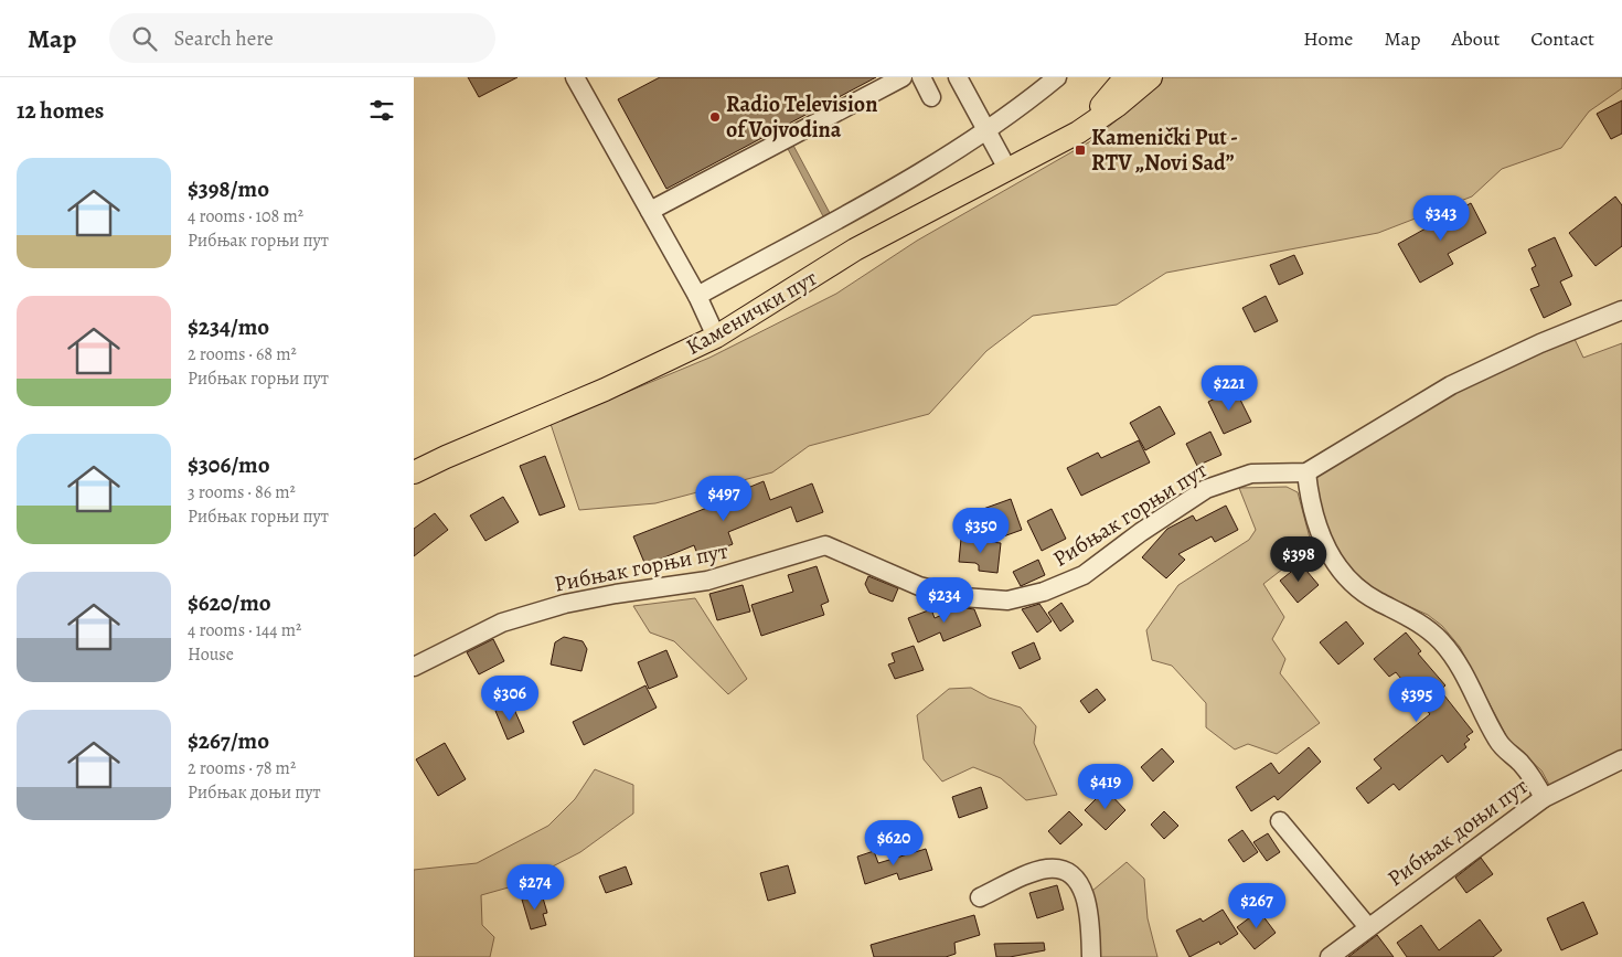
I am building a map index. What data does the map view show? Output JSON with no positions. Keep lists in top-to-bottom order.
{
  "streets": {
    "main road": ["Каменички пут"],
    "street": ["Рибњак горњи пут", "Рибњак доњи пут"]
  },
  "places": {
    "other": ["Radio Television of Vojvodina"],
    "transit": ["Kamenički Put - RTV „Novi Sad”"]
  },
  "page": {
    "header": "Map",
    "search": "Search here",
    "nav": [
      "Home",
      "Map",
      "About",
      "Contact"
    ],
    "heading": "12 homes",
    "list": [
      {
        "name": "$398/mo",
        "note": "4 rooms · 108 m² · Рибњак горњи пут"
      },
      {
        "name": "$234/mo",
        "note": "2 rooms · 68 m² · Рибњак горњи пут"
      },
      {
        "name": "$306/mo",
        "note": "3 rooms · 86 m² · Рибњак горњи пут"
      },
      {
        "name": "$620/mo",
        "note": "4 rooms · 144 m² · House"
      },
      {
        "name": "$267/mo",
        "note": "2 rooms · 78 m² · Рибњак доњи пут"
      }
    ],
    "price": [
      "$343",
      "$221",
      "$497",
      "$350",
      "$398",
      "$234",
      "$306",
      "$395",
      "$419",
      "$620",
      "$274",
      "$267"
    ]
  }
}
